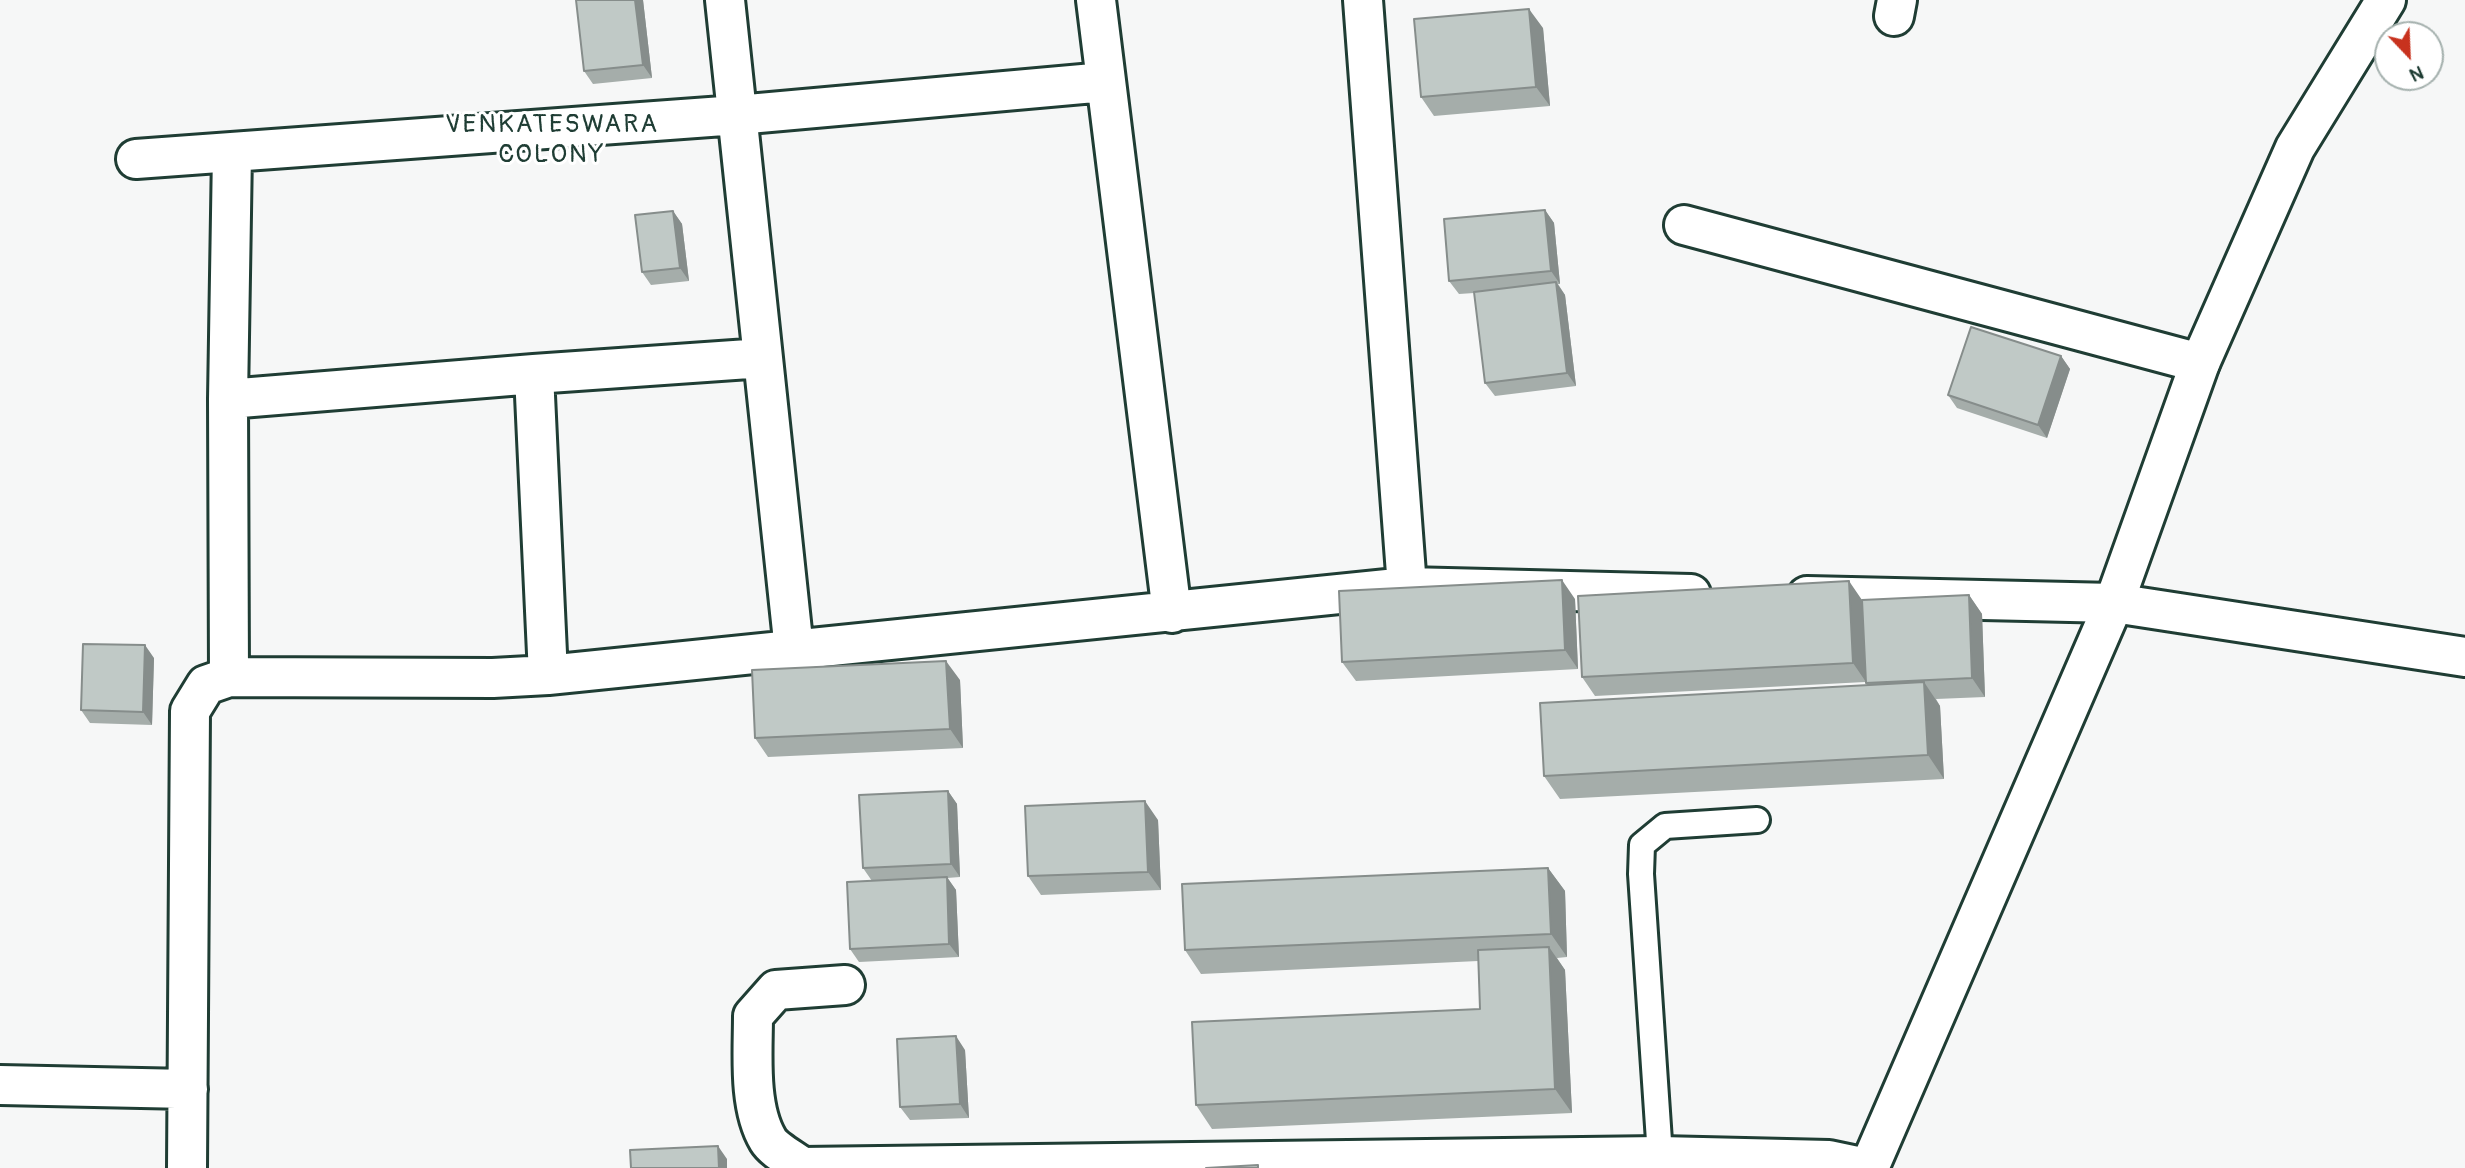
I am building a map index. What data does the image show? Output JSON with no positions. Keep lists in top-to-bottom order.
{
  "districts": ["VENKATESWARA COLONY"],
  "north": "bottom right"
}
